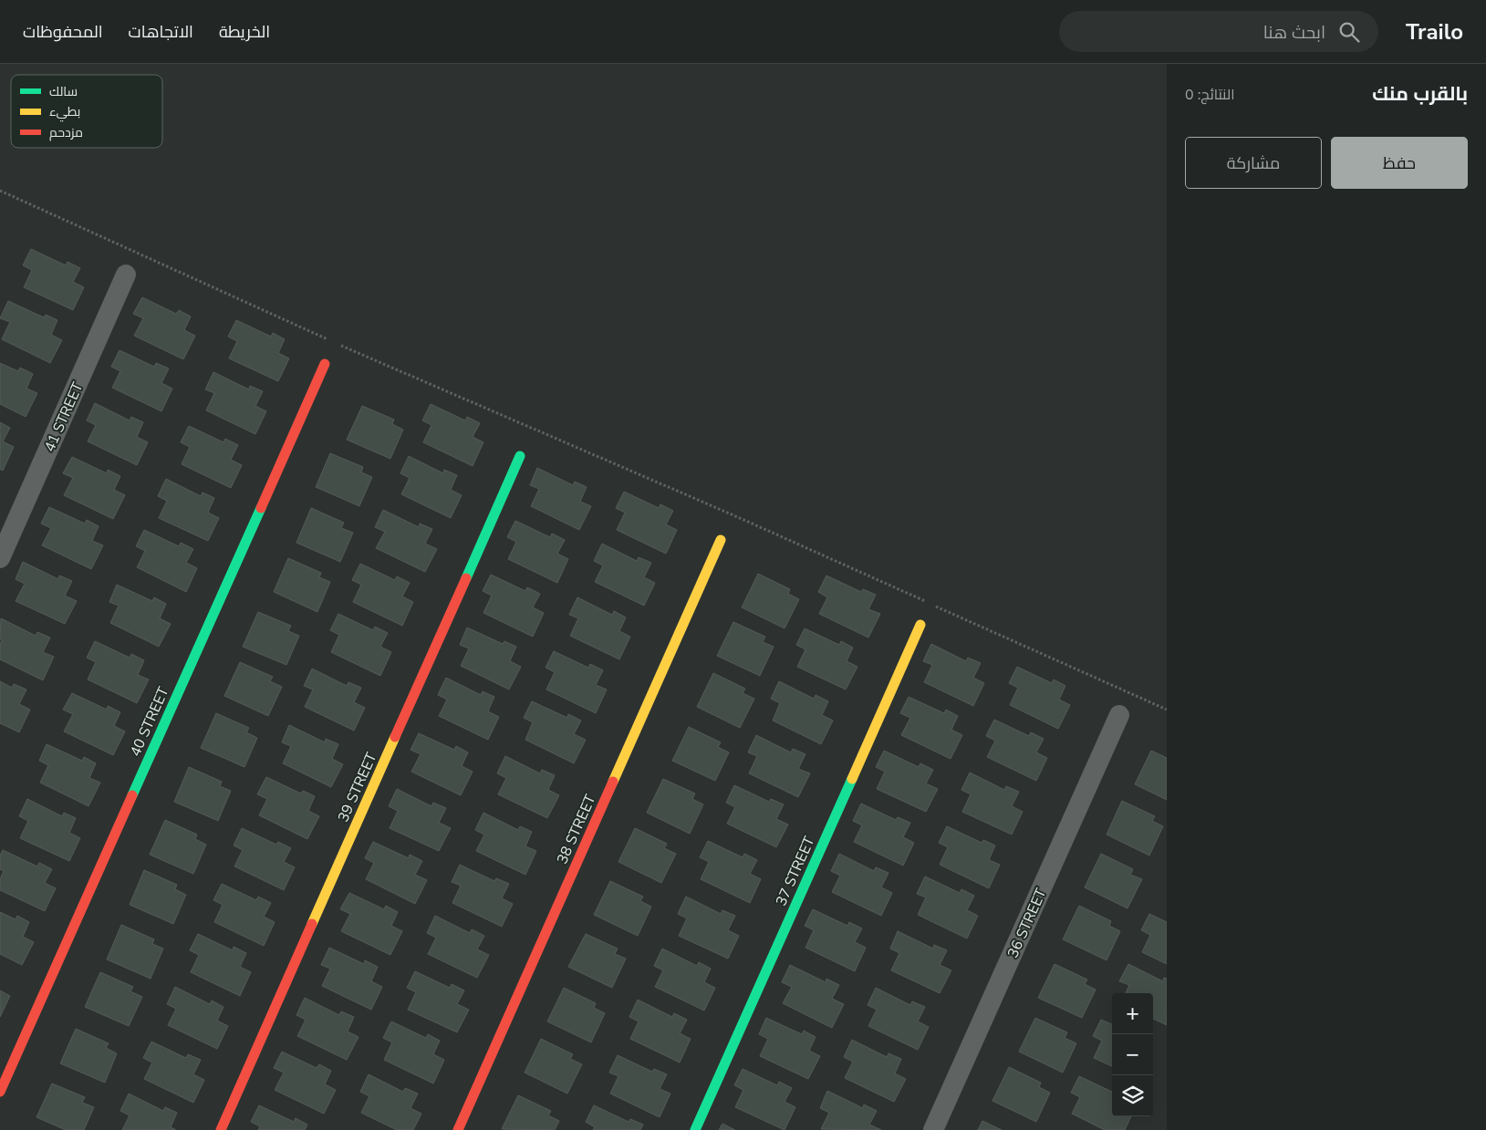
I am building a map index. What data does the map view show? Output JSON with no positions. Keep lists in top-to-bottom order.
{
  "streets": {
    "street": [
      "41 STREET",
      "40 STREET",
      "39 STREET",
      "38 STREET",
      "37 STREET",
      "36 STREET"
    ]
  },
  "legend": ["سالك", "بطيء", "مزدحم"],
  "page": {
    "header": "Trailo",
    "search": "ابحث هنا",
    "nav": ["الخريطة", "الاتجاهات", "المحفوظات"],
    "heading": ["بالقرب منك", "النتائج: 0"],
    "buttons": ["حفظ", "مشاركة"],
    "map_buttons": ["+", "−"]
  }
}
